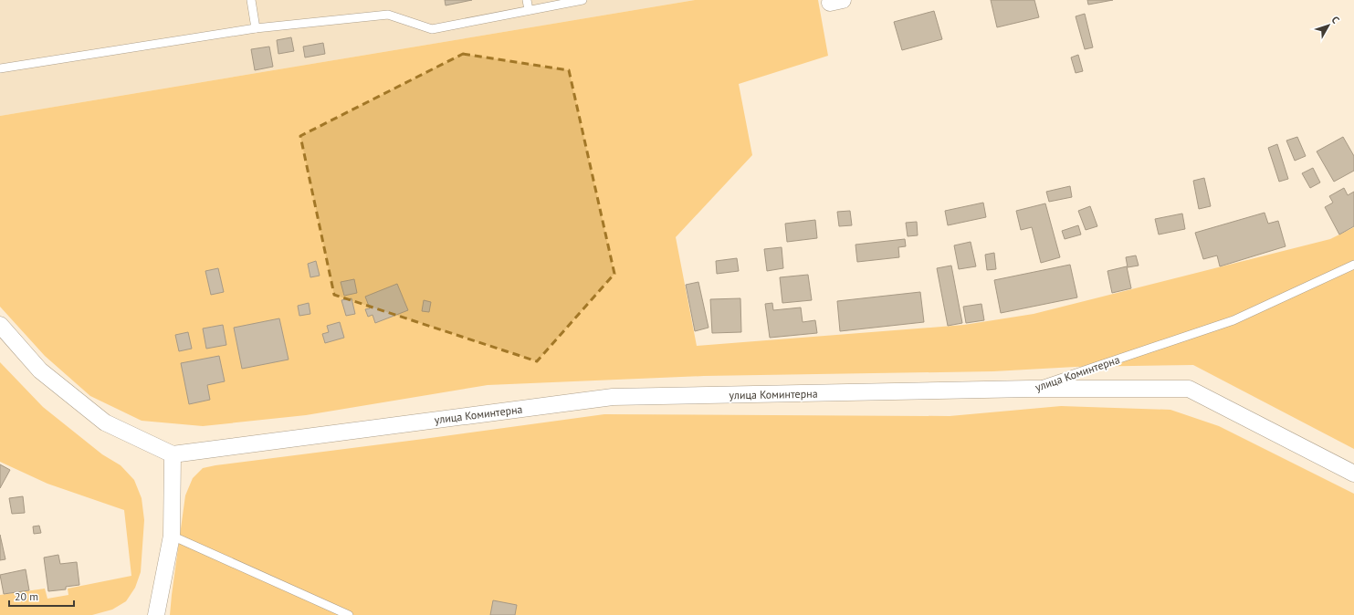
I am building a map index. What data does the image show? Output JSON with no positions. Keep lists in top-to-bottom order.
{
  "streets": {
    "street": ["улица Коминтерна"]
  },
  "scale_bar": "20 m",
  "north": "top right"
}
